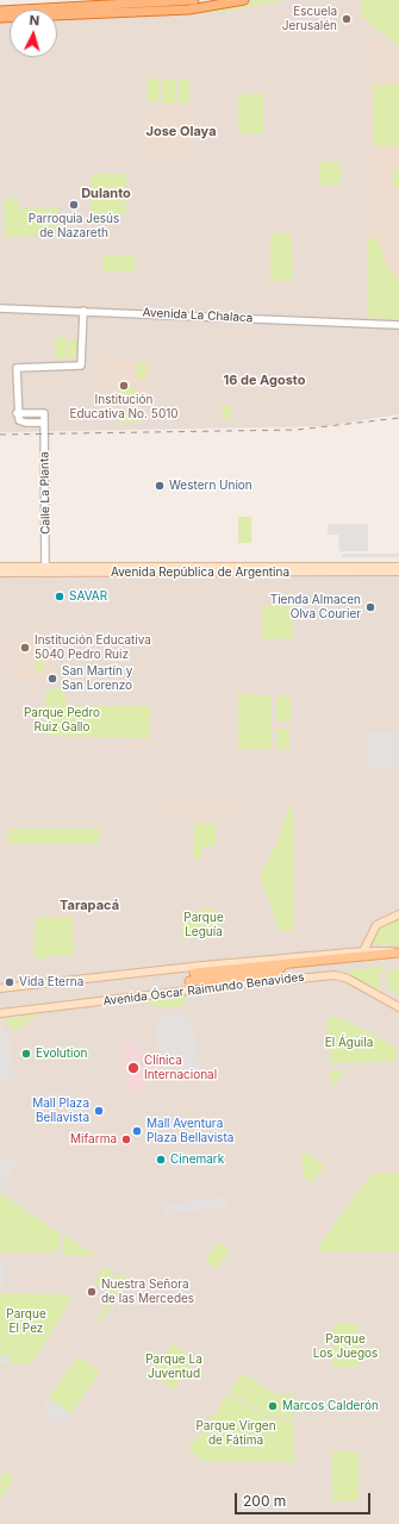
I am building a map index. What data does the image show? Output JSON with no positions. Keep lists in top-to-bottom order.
{
  "streets": {
    "main road": ["Avenida República de Argentina", "Avenida Óscar Raimundo Benavides"],
    "street": ["Avenida La Chalaca", "Calle La Planta"]
  },
  "crossings": [
    ["Calle La Planta", "Avenida República de Argentina"]
  ],
  "districts": [
    "Jose Olaya",
    "Dulanto",
    "16 de Agosto",
    "Tarapacá"
  ],
  "parks": [
    "Parque Pedro Ruiz Gallo",
    "Parque Leguía",
    "El Águila",
    "Parque El Pez",
    "Parque Los Juegos",
    "Parque La Juventud",
    "Parque Virgen de Fátima"
  ],
  "places": [
    "Escuela Jerusalén",
    "Parroquia Jesús de Nazareth",
    "Institución Educativa No. 5010",
    "Western Union",
    "SAVAR",
    "Tienda Almacen Olva Courier",
    "Institución Educativa 5040 Pedro Ruiz",
    "San Martín y San Lorenzo",
    "Vida Eterna",
    "Evolution",
    "Clínica Internacional",
    "Mall Plaza Bellavista",
    "Mall Aventura Plaza Bellavista",
    "Mifarma",
    "Cinemark",
    "Nuestra Señora de las Mercedes",
    "Marcos Calderón"
  ],
  "scale_bar": "200 m",
  "north": "top"
}
